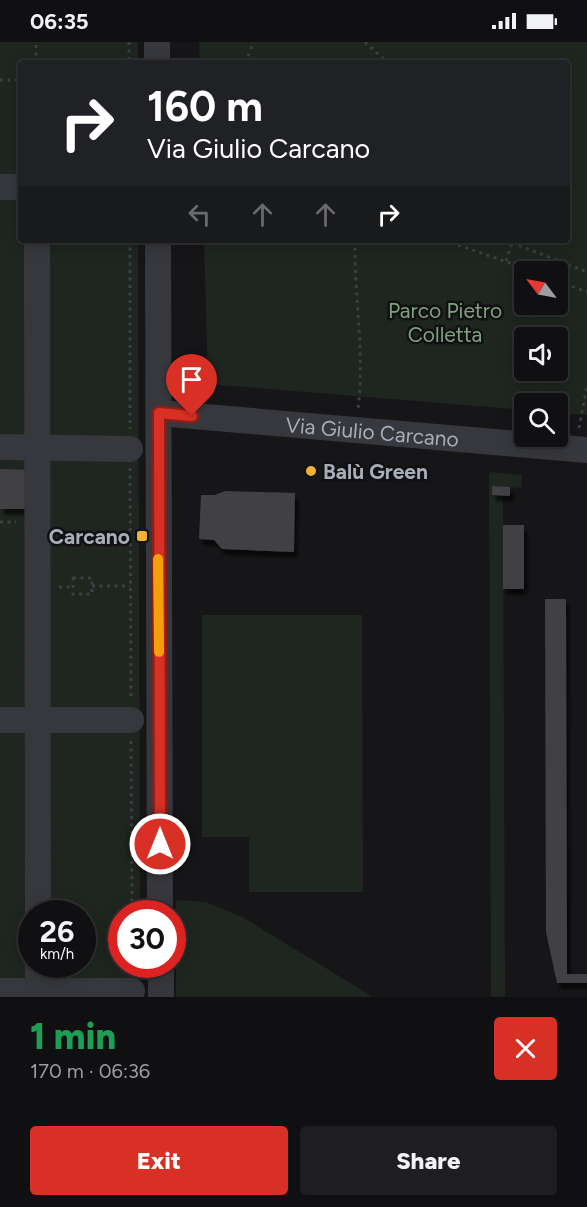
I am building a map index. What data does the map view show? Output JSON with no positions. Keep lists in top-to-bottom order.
{
  "streets": {
    "street": ["Via Giulio Carcano"]
  },
  "parks": ["Parco Pietro Colletta"],
  "places": {
    "other": ["Balù Green"],
    "transit": ["Carcano"]
  },
  "north": "top left",
  "page": {
    "status": "06:35",
    "turn": ["160 m", "Via Giulio Carcano"],
    "speed": "26 km/h",
    "limit": "30",
    "heading": ["1 min", "170 m · 06:36"],
    "buttons": ["Exit", "Share"]
  }
}
